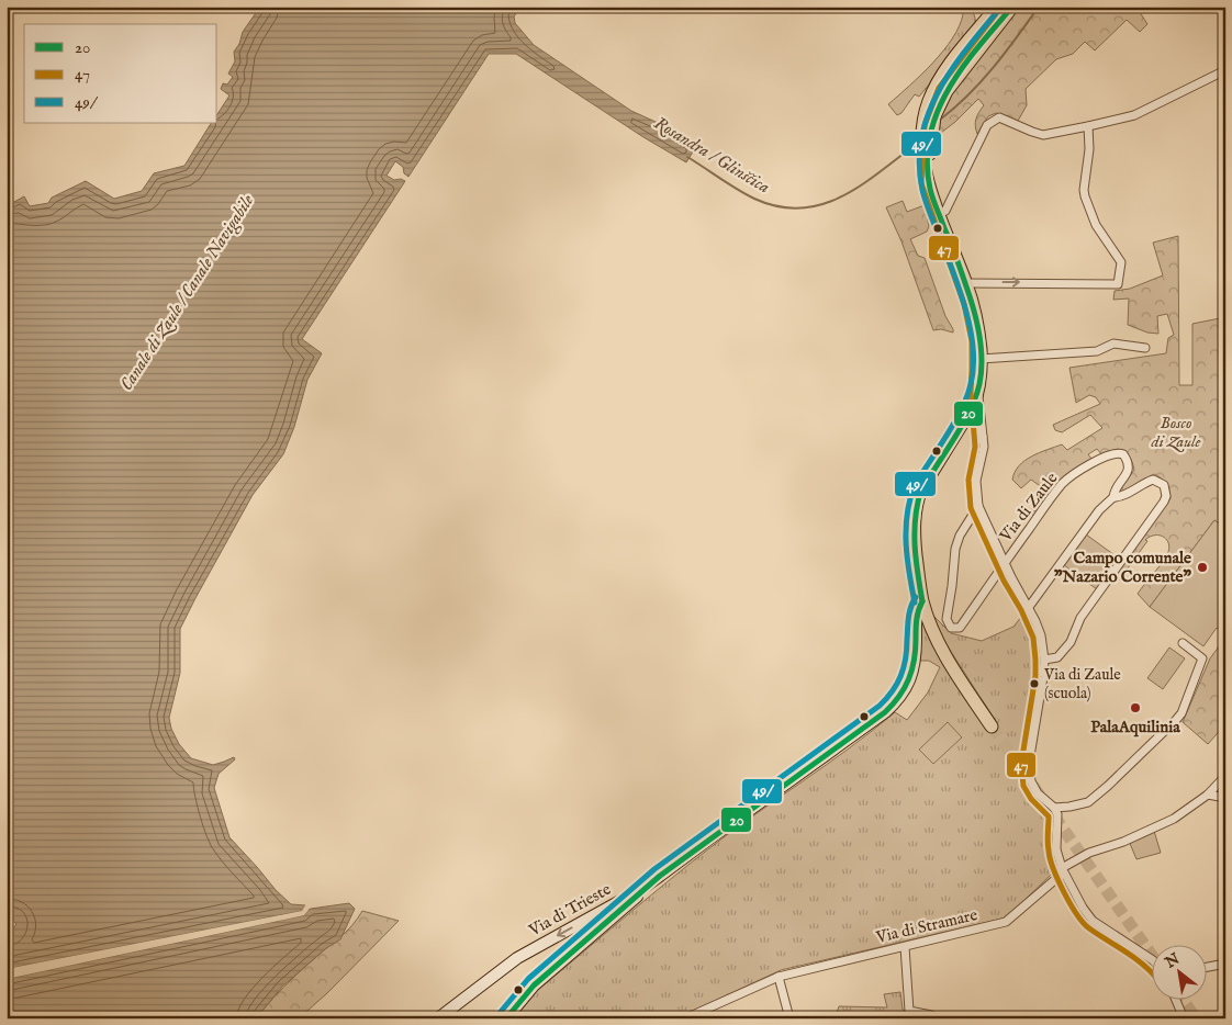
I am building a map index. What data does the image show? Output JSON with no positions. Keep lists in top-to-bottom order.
{
  "streets": {
    "street": ["Via di Zaule", "Via di Trieste", "Via di Stramare"]
  },
  "water": ["Rosandra / Glinščica", "Canale di Zaule / Canale Navigabile"],
  "parks": ["Bosco di Zaule"],
  "places": ["Campo comunale \"Nazario Corrente\"", "Via di Zaule (scuola)", "PalaAquilinia"],
  "lines": ["transit line 20", "transit line 47", "transit line 49/"],
  "legend": ["20", "47", "49/"],
  "north": "top left"
}
